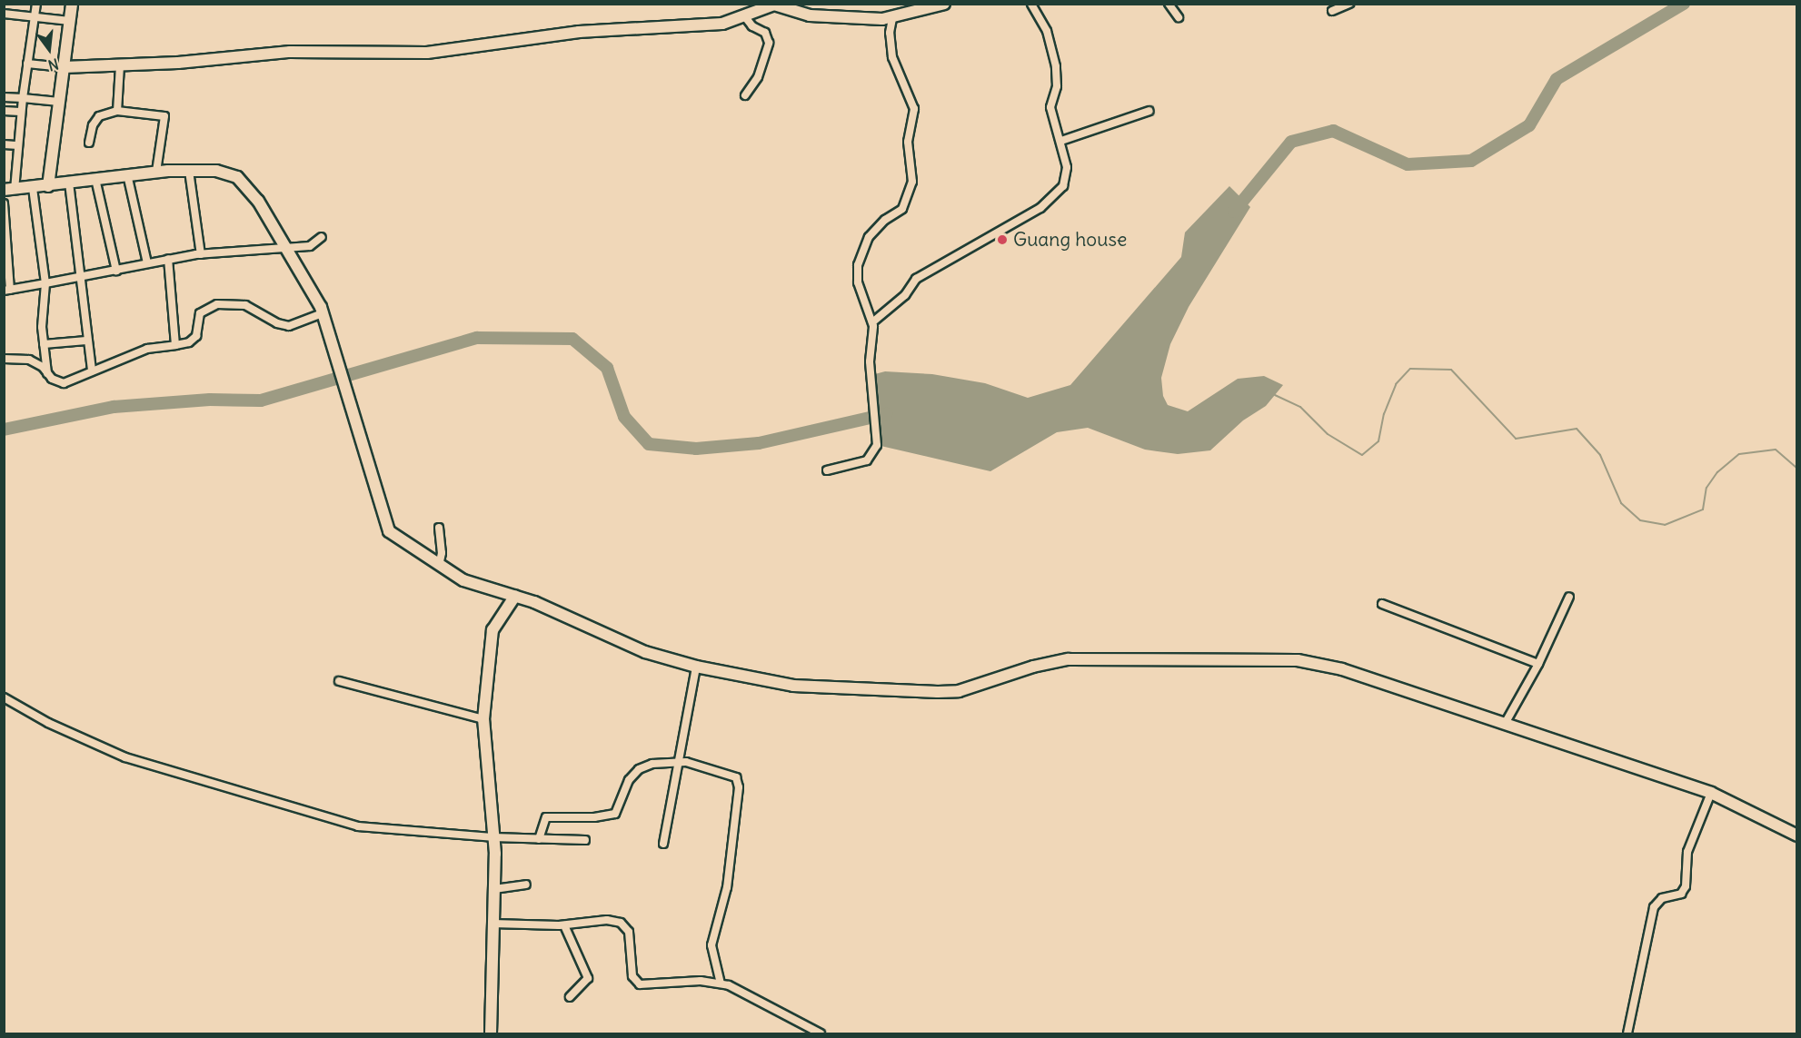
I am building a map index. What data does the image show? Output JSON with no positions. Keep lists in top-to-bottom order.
{
  "places": ["Guang house"],
  "north": "bottom"
}
